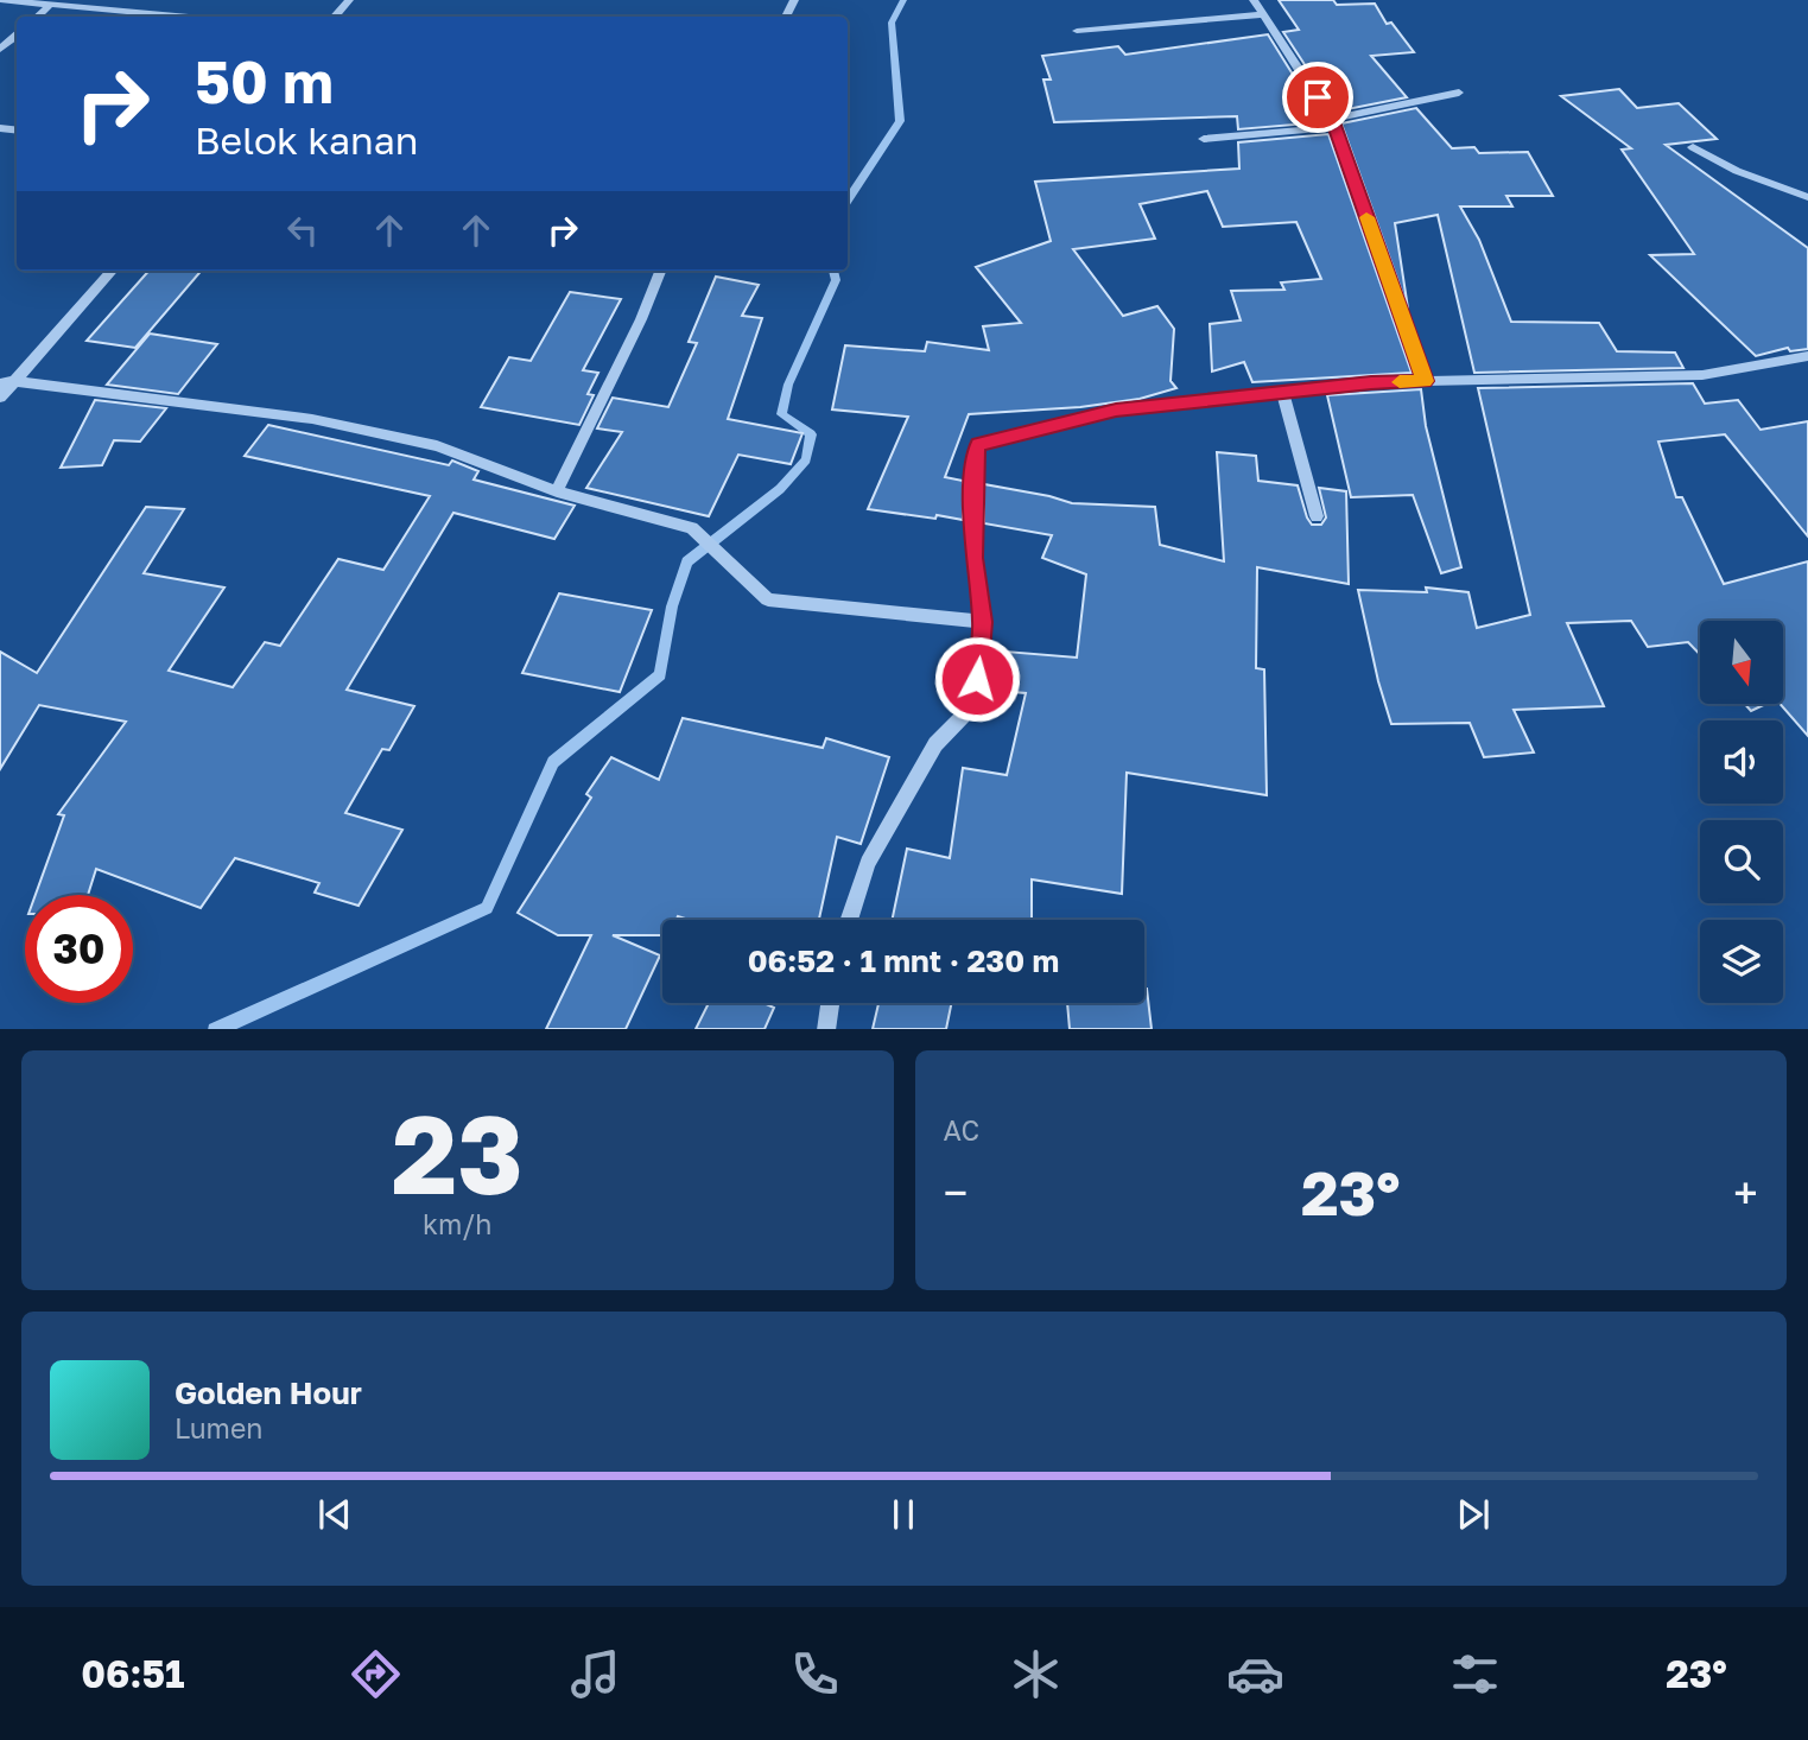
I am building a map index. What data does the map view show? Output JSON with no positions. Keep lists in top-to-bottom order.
{
  "north": "bottom",
  "page": {
    "turn": ["50 m", "Belok kanan"],
    "limit": "30",
    "trip": "06:52 · 1 mnt · 230 m",
    "tile": [
      ["23", "km/h"],
      "AC"
    ],
    "heat": ["−", "23°", "+"],
    "song": ["Golden Hour", "Lumen"],
    "tabs": ["06:51", "23°"]
  }
}
